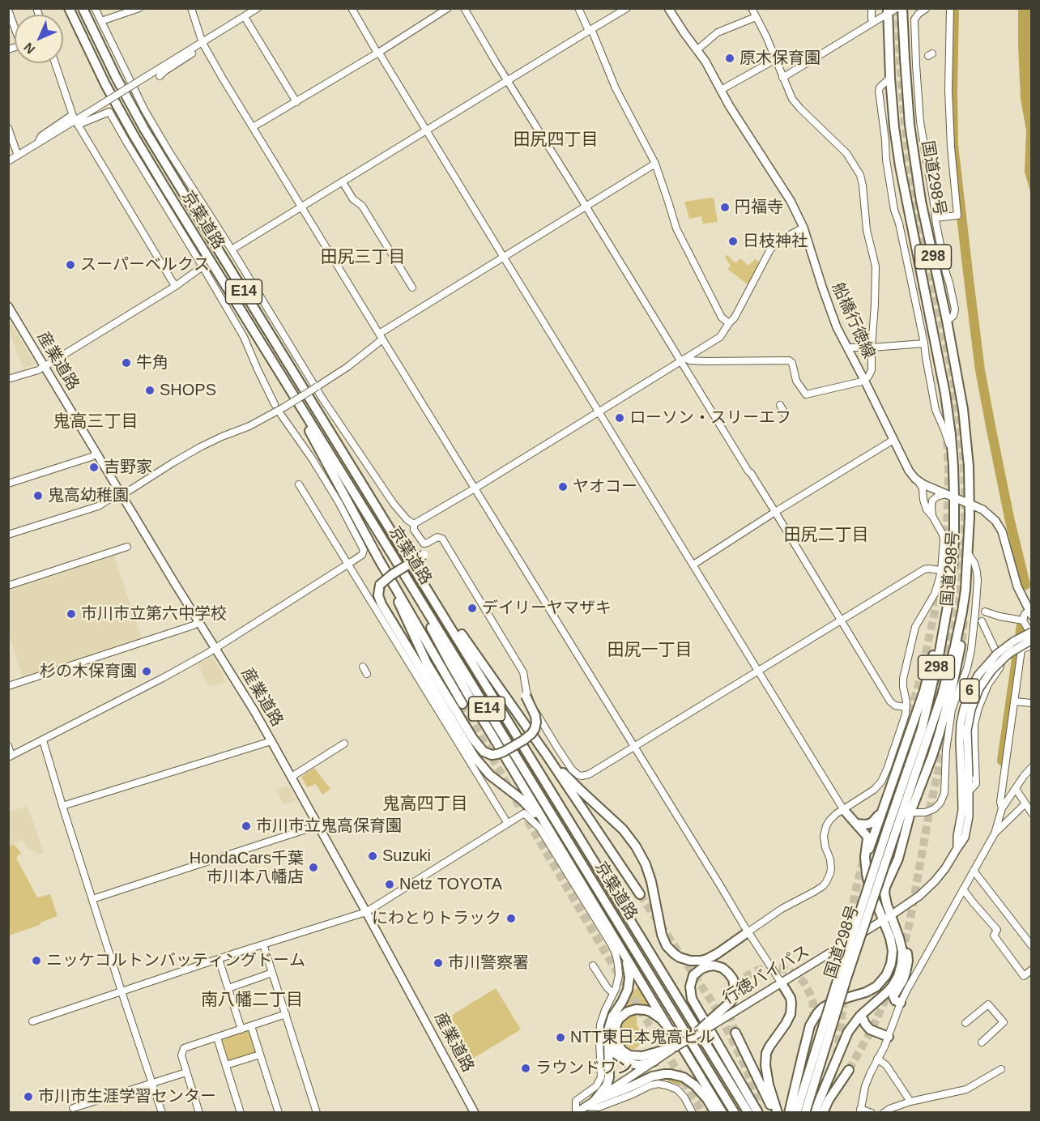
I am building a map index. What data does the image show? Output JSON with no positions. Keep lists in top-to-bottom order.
{
  "streets": {
    "highway": [
      "国道298号",
      "京葉道路",
      "298",
      "E14"
    ],
    "main road": [
      "船橋行徳線",
      "産業道路",
      "6",
      "行徳バイパス"
    ]
  },
  "crossings": [
    ["国道298号", "298"],
    ["298", "行徳バイパス"]
  ],
  "districts": [
    "田尻四丁目",
    "田尻三丁目",
    "鬼高三丁目",
    "田尻二丁目",
    "田尻一丁目",
    "鬼高四丁目",
    "南八幡二丁目"
  ],
  "places": [
    "原木保育園",
    "円福寺",
    "日枝神社",
    "スーパーベルクス",
    "牛角",
    "SHOPS",
    "ローソン・スリーエフ",
    "吉野家",
    "ヤオコー",
    "鬼高幼稚園",
    "デイリーヤマザキ",
    "市川市立第六中学校",
    "杉の木保育園",
    "市川市立鬼高保育園",
    "Suzuki",
    "HondaCars千葉 市川本八幡店",
    "Netz TOYOTA",
    "にわとりトラック",
    "ニッケコルトンバッティングドーム",
    "市川警察署",
    "NTT東日本鬼高ビル",
    "ラウンドワン",
    "市川市生涯学習センター"
  ],
  "north": "bottom left"
}
